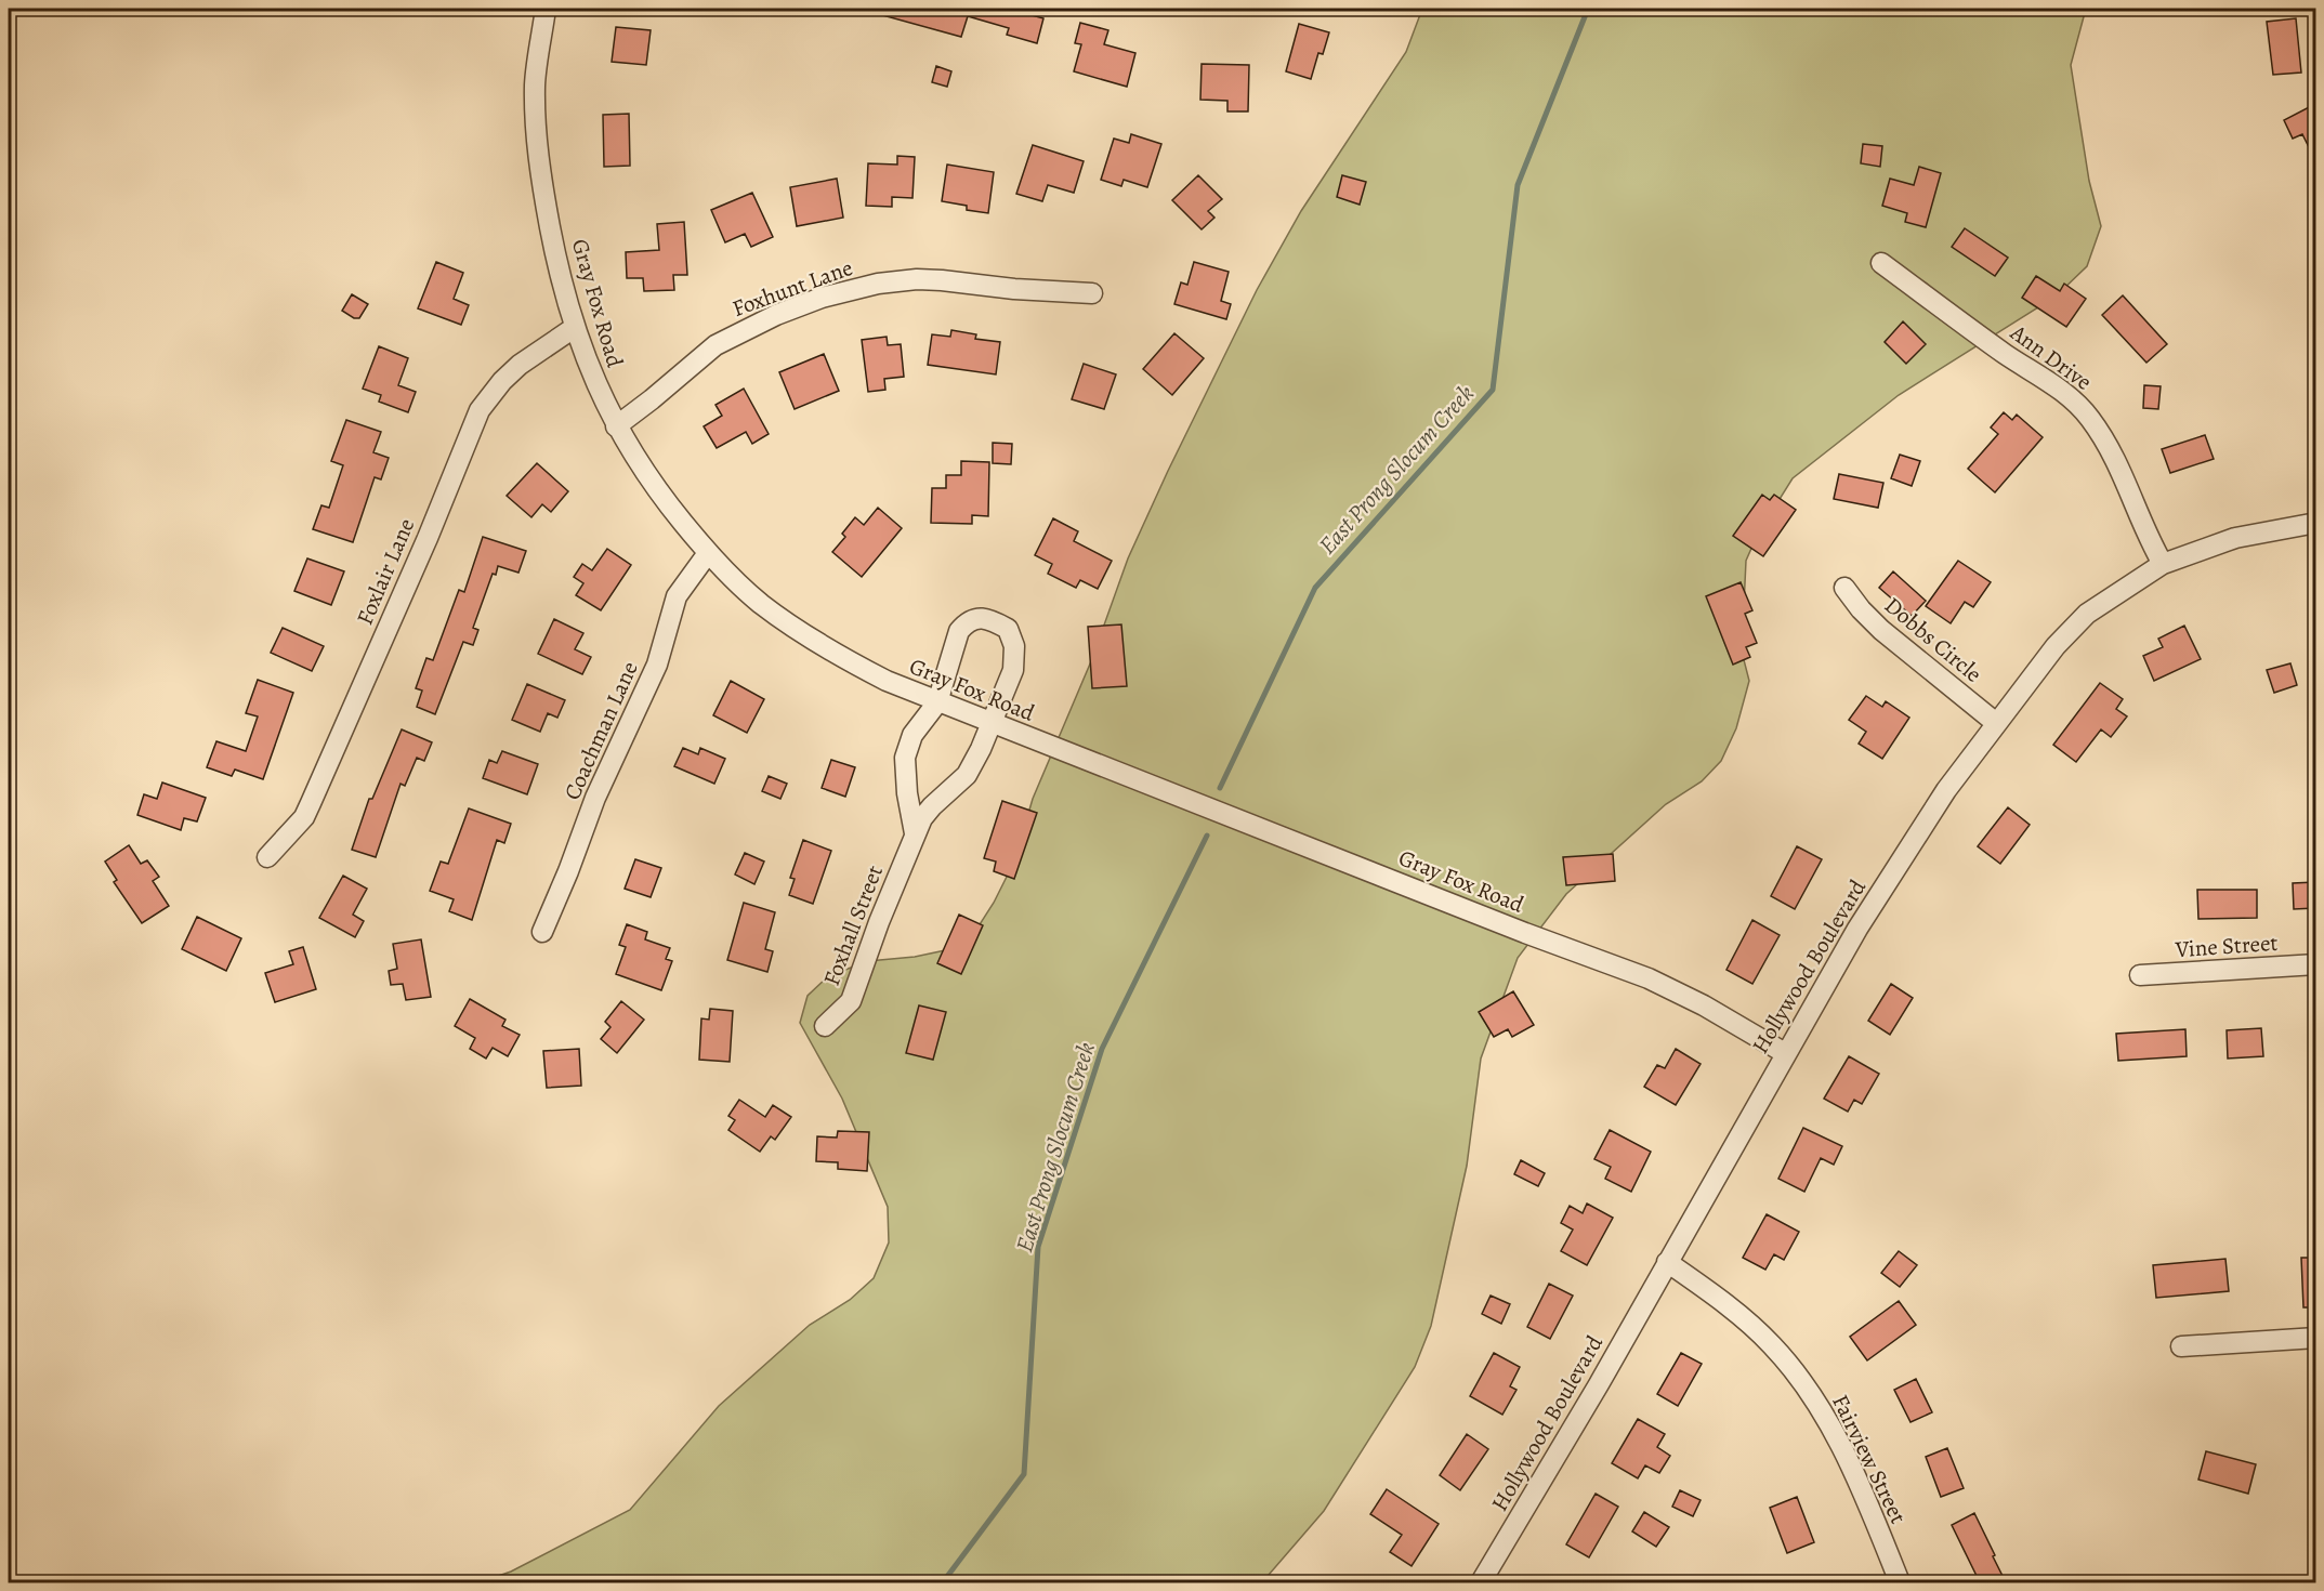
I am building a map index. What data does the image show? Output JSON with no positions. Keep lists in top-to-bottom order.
{
  "streets": {
    "street": [
      "Foxhunt Lane",
      "Gray Fox Road",
      "Ann Drive",
      "Foxlair Lane",
      "Dobbs Circle",
      "Coachman Lane",
      "Foxhall Street",
      "Vine Street",
      "Hollywood Boulevard",
      "Fairview Street"
    ]
  },
  "crossings": [
    ["Foxhunt Lane", "Gray Fox Road"],
    ["Gray Fox Road", "Foxlair Lane"],
    ["Gray Fox Road", "Coachman Lane"],
    ["Gray Fox Road", "Foxhall Street"],
    ["Gray Fox Road", "Hollywood Boulevard"],
    ["Ann Drive", "Hollywood Boulevard"],
    ["Dobbs Circle", "Hollywood Boulevard"],
    ["Hollywood Boulevard", "Fairview Street"]
  ],
  "water": ["East Prong Slocum Creek"]
}
